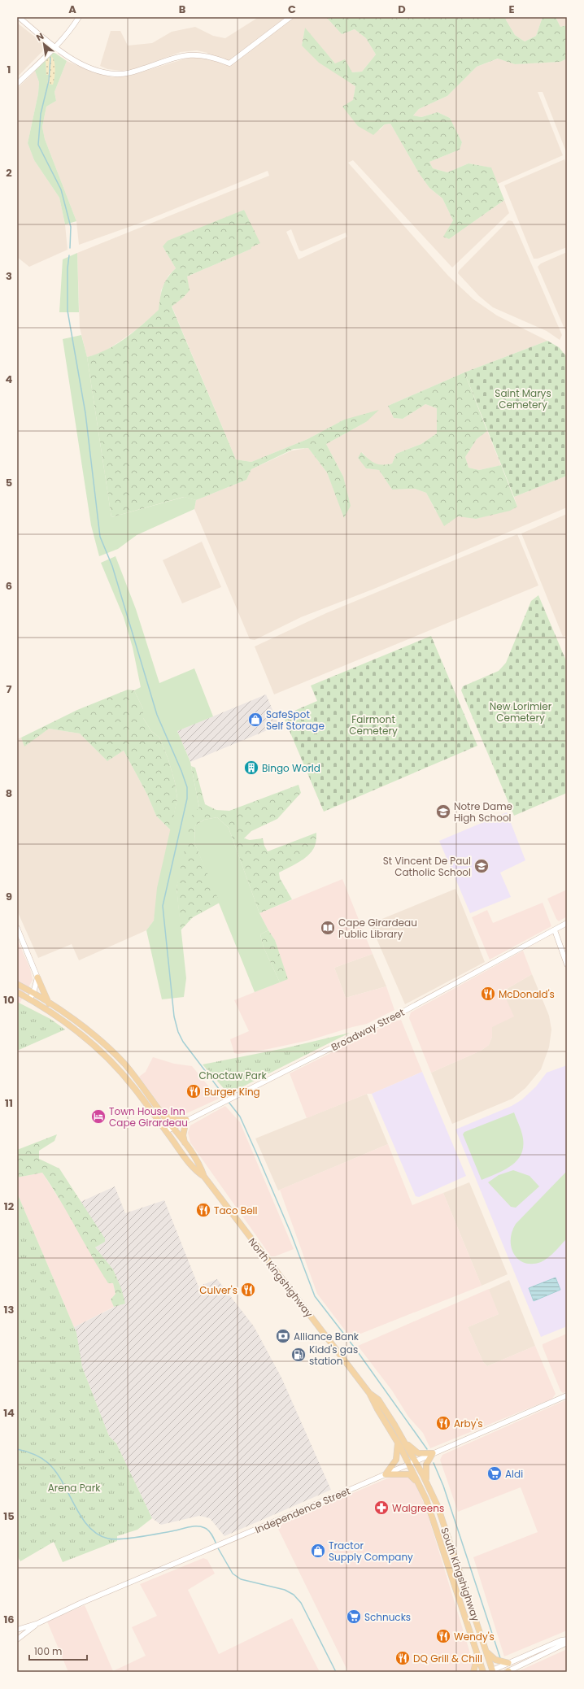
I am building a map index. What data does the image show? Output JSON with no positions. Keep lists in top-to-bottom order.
{
  "streets": {
    "main road": ["North Kingshighway", "South Kingshighway"],
    "street": ["Broadway Street", "Independence Street"]
  },
  "crossings": [
    ["Broadway Street", "North Kingshighway"],
    ["North Kingshighway", "Independence Street"],
    ["North Kingshighway", "South Kingshighway"],
    ["Independence Street", "South Kingshighway"]
  ],
  "parks": [
    "Saint Marys Cemetery",
    "New Lorimier Cemetery",
    "Fairmont Cemetery",
    "Choctaw Park",
    "Arena Park"
  ],
  "places": {
    "shop": ["SafeSpot Self Storage", "Tractor Supply Company"],
    "building": ["Bingo World"],
    "school or university": ["Notre Dame High School", "St Vincent De Paul Catholic School"],
    "library": ["Cape Girardeau Public Library"],
    "restaurant": [
      "McDonald's",
      "Burger King",
      "Taco Bell",
      "Culver's",
      "Arby's",
      "Wendy's",
      "DQ Grill & Chill"
    ],
    "hotel": ["Town House Inn Cape Girardeau"],
    "bank": ["Alliance Bank"],
    "fuel station": ["Kidd's gas station"],
    "supermarket": ["Aldi", "Schnucks"],
    "pharmacy": ["Walgreens"]
  },
  "scale_bar": "100 m",
  "north": "top left",
  "grid": {
    "columns": [
      "A",
      "B",
      "C",
      "D",
      "E"
    ],
    "rows": [
      "1",
      "2",
      "3",
      "4",
      "5",
      "6",
      "7",
      "8",
      "9",
      "10",
      "11",
      "12",
      "13",
      "14",
      "15",
      "16"
    ]
  }
}
